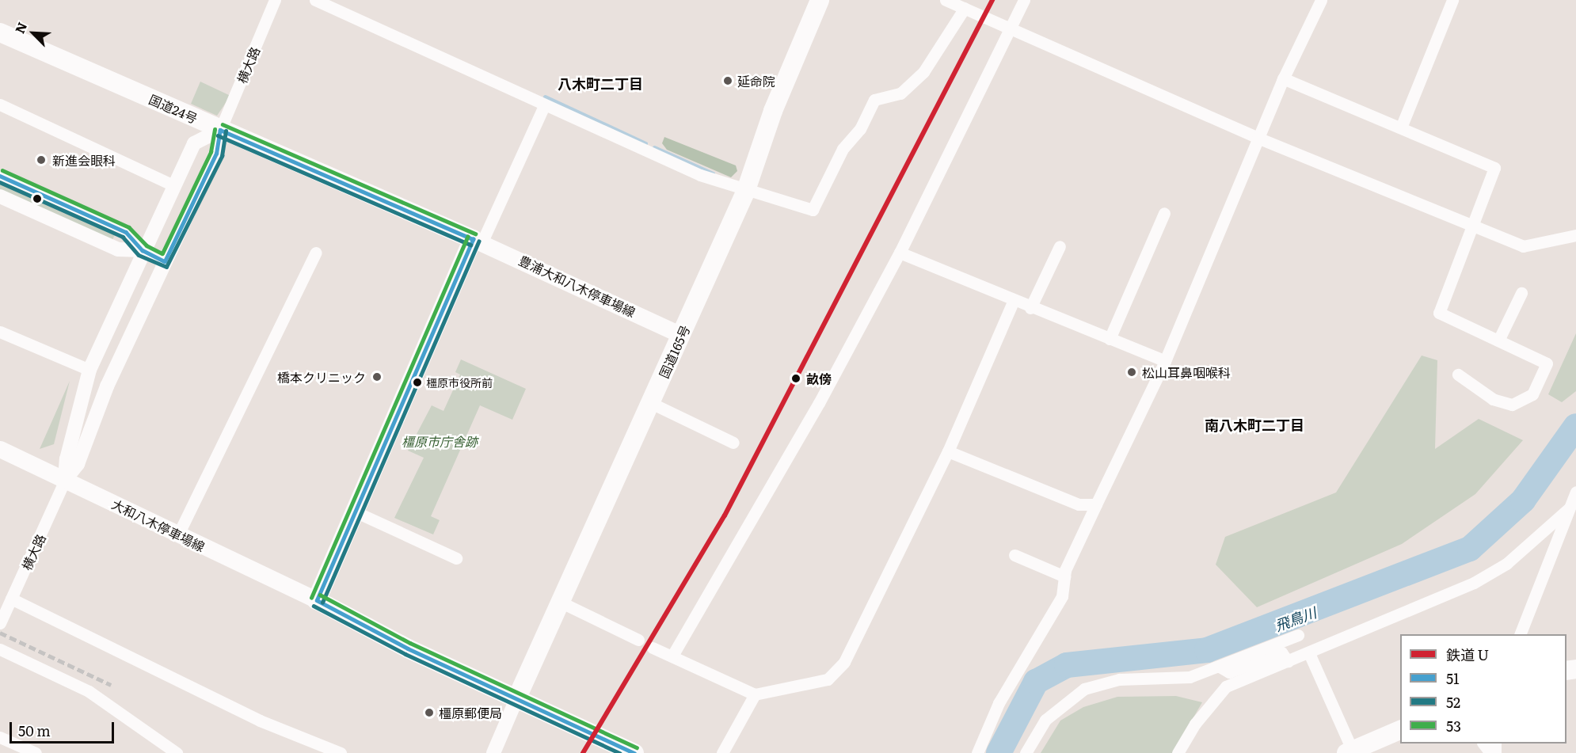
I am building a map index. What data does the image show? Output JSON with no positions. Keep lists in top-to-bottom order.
{
  "streets": {
    "highway": ["国道24号", "国道165号"],
    "main road": ["豊浦大和八木停車場線", "大和八木停車場線"],
    "street": ["横大路"]
  },
  "crossings": [
    ["横大路", "国道24号"],
    ["横大路", "大和八木停車場線"],
    ["国道24号", "豊浦大和八木停車場線"],
    ["豊浦大和八木停車場線", "国道165号"]
  ],
  "districts": ["八木町二丁目", "南八木町二丁目"],
  "water": ["飛鳥川"],
  "parks": ["橿原市庁舎跡"],
  "places": [
    "延命院",
    "新進会眼科",
    "松山耳鼻咽喉科",
    "橋本クリニック",
    "畝傍",
    "橿原市役所前",
    "橿原郵便局"
  ],
  "lines": [
    "rail line U",
    "transit line 53",
    "transit line 51",
    "transit line 52"
  ],
  "legend": [
    "鉄道 U",
    "51",
    "52",
    "53"
  ],
  "scale_bar": "50 m",
  "north": "top left"
}
